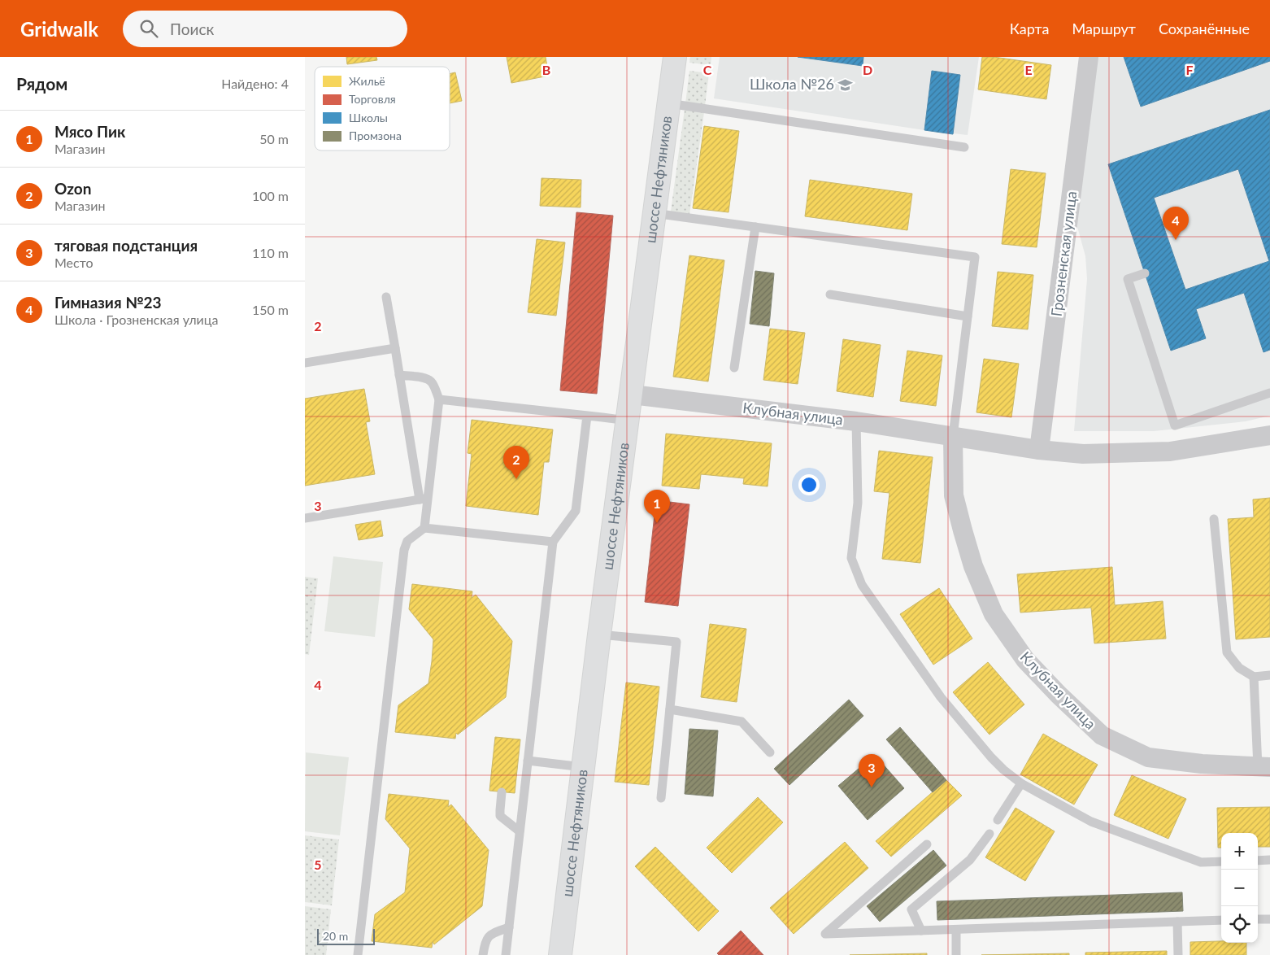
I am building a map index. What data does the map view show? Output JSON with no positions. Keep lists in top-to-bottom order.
{
  "streets": {
    "main road": ["шоссе Нефтяников"],
    "street": ["Грозненская улица", "Клубная улица"]
  },
  "crossings": [
    ["шоссе Нефтяников", "Клубная улица"],
    ["Грозненская улица", "Клубная улица"]
  ],
  "places": {
    "school or university": ["Школа №26"]
  },
  "legend": [
    "Жильё",
    "Торговля",
    "Школы",
    "Промзона"
  ],
  "scale_bar": "20 m",
  "page": {
    "header": "Gridwalk",
    "search": "Поиск",
    "nav": ["Карта", "Маршрут", "Сохранённые"],
    "heading": ["Рядом", "Найдено: 4"],
    "list": [
      {
        "mark": "1",
        "name": "Мясо Пик",
        "note": "Магазин",
        "value": "50 m"
      },
      {
        "mark": "2",
        "name": "Ozon",
        "note": "Магазин",
        "value": "100 m"
      },
      {
        "mark": "3",
        "name": "тяговая подстанция",
        "note": "Место",
        "value": "110 m"
      },
      {
        "mark": "4",
        "name": "Гимназия №23",
        "note": "Школа · Грозненская улица",
        "value": "150 m"
      }
    ],
    "pins": [
      "4",
      "2",
      "1",
      "3"
    ],
    "map_buttons": ["+", "−"],
    "scale": "20 m"
  },
  "grid": {
    "columns": [
      "B",
      "C",
      "D",
      "E",
      "F"
    ],
    "rows": [
      "2",
      "3",
      "4",
      "5"
    ]
  }
}
